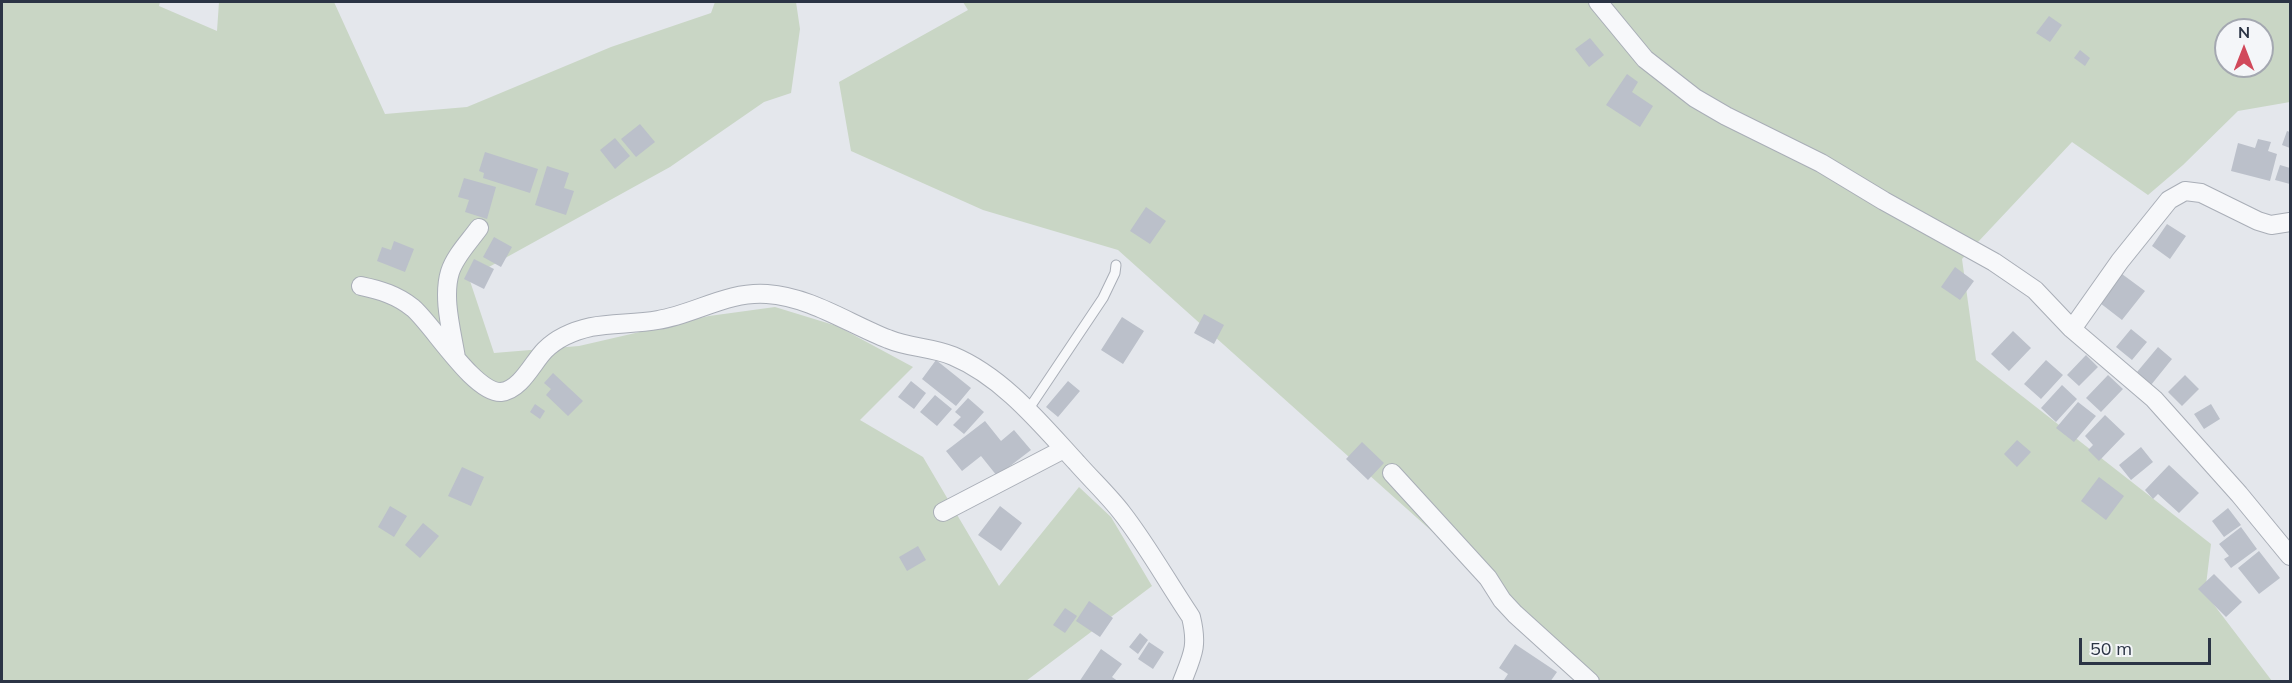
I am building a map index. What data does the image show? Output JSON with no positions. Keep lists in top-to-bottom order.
{
  "scale_bar": "50 m",
  "north": "top"
}
